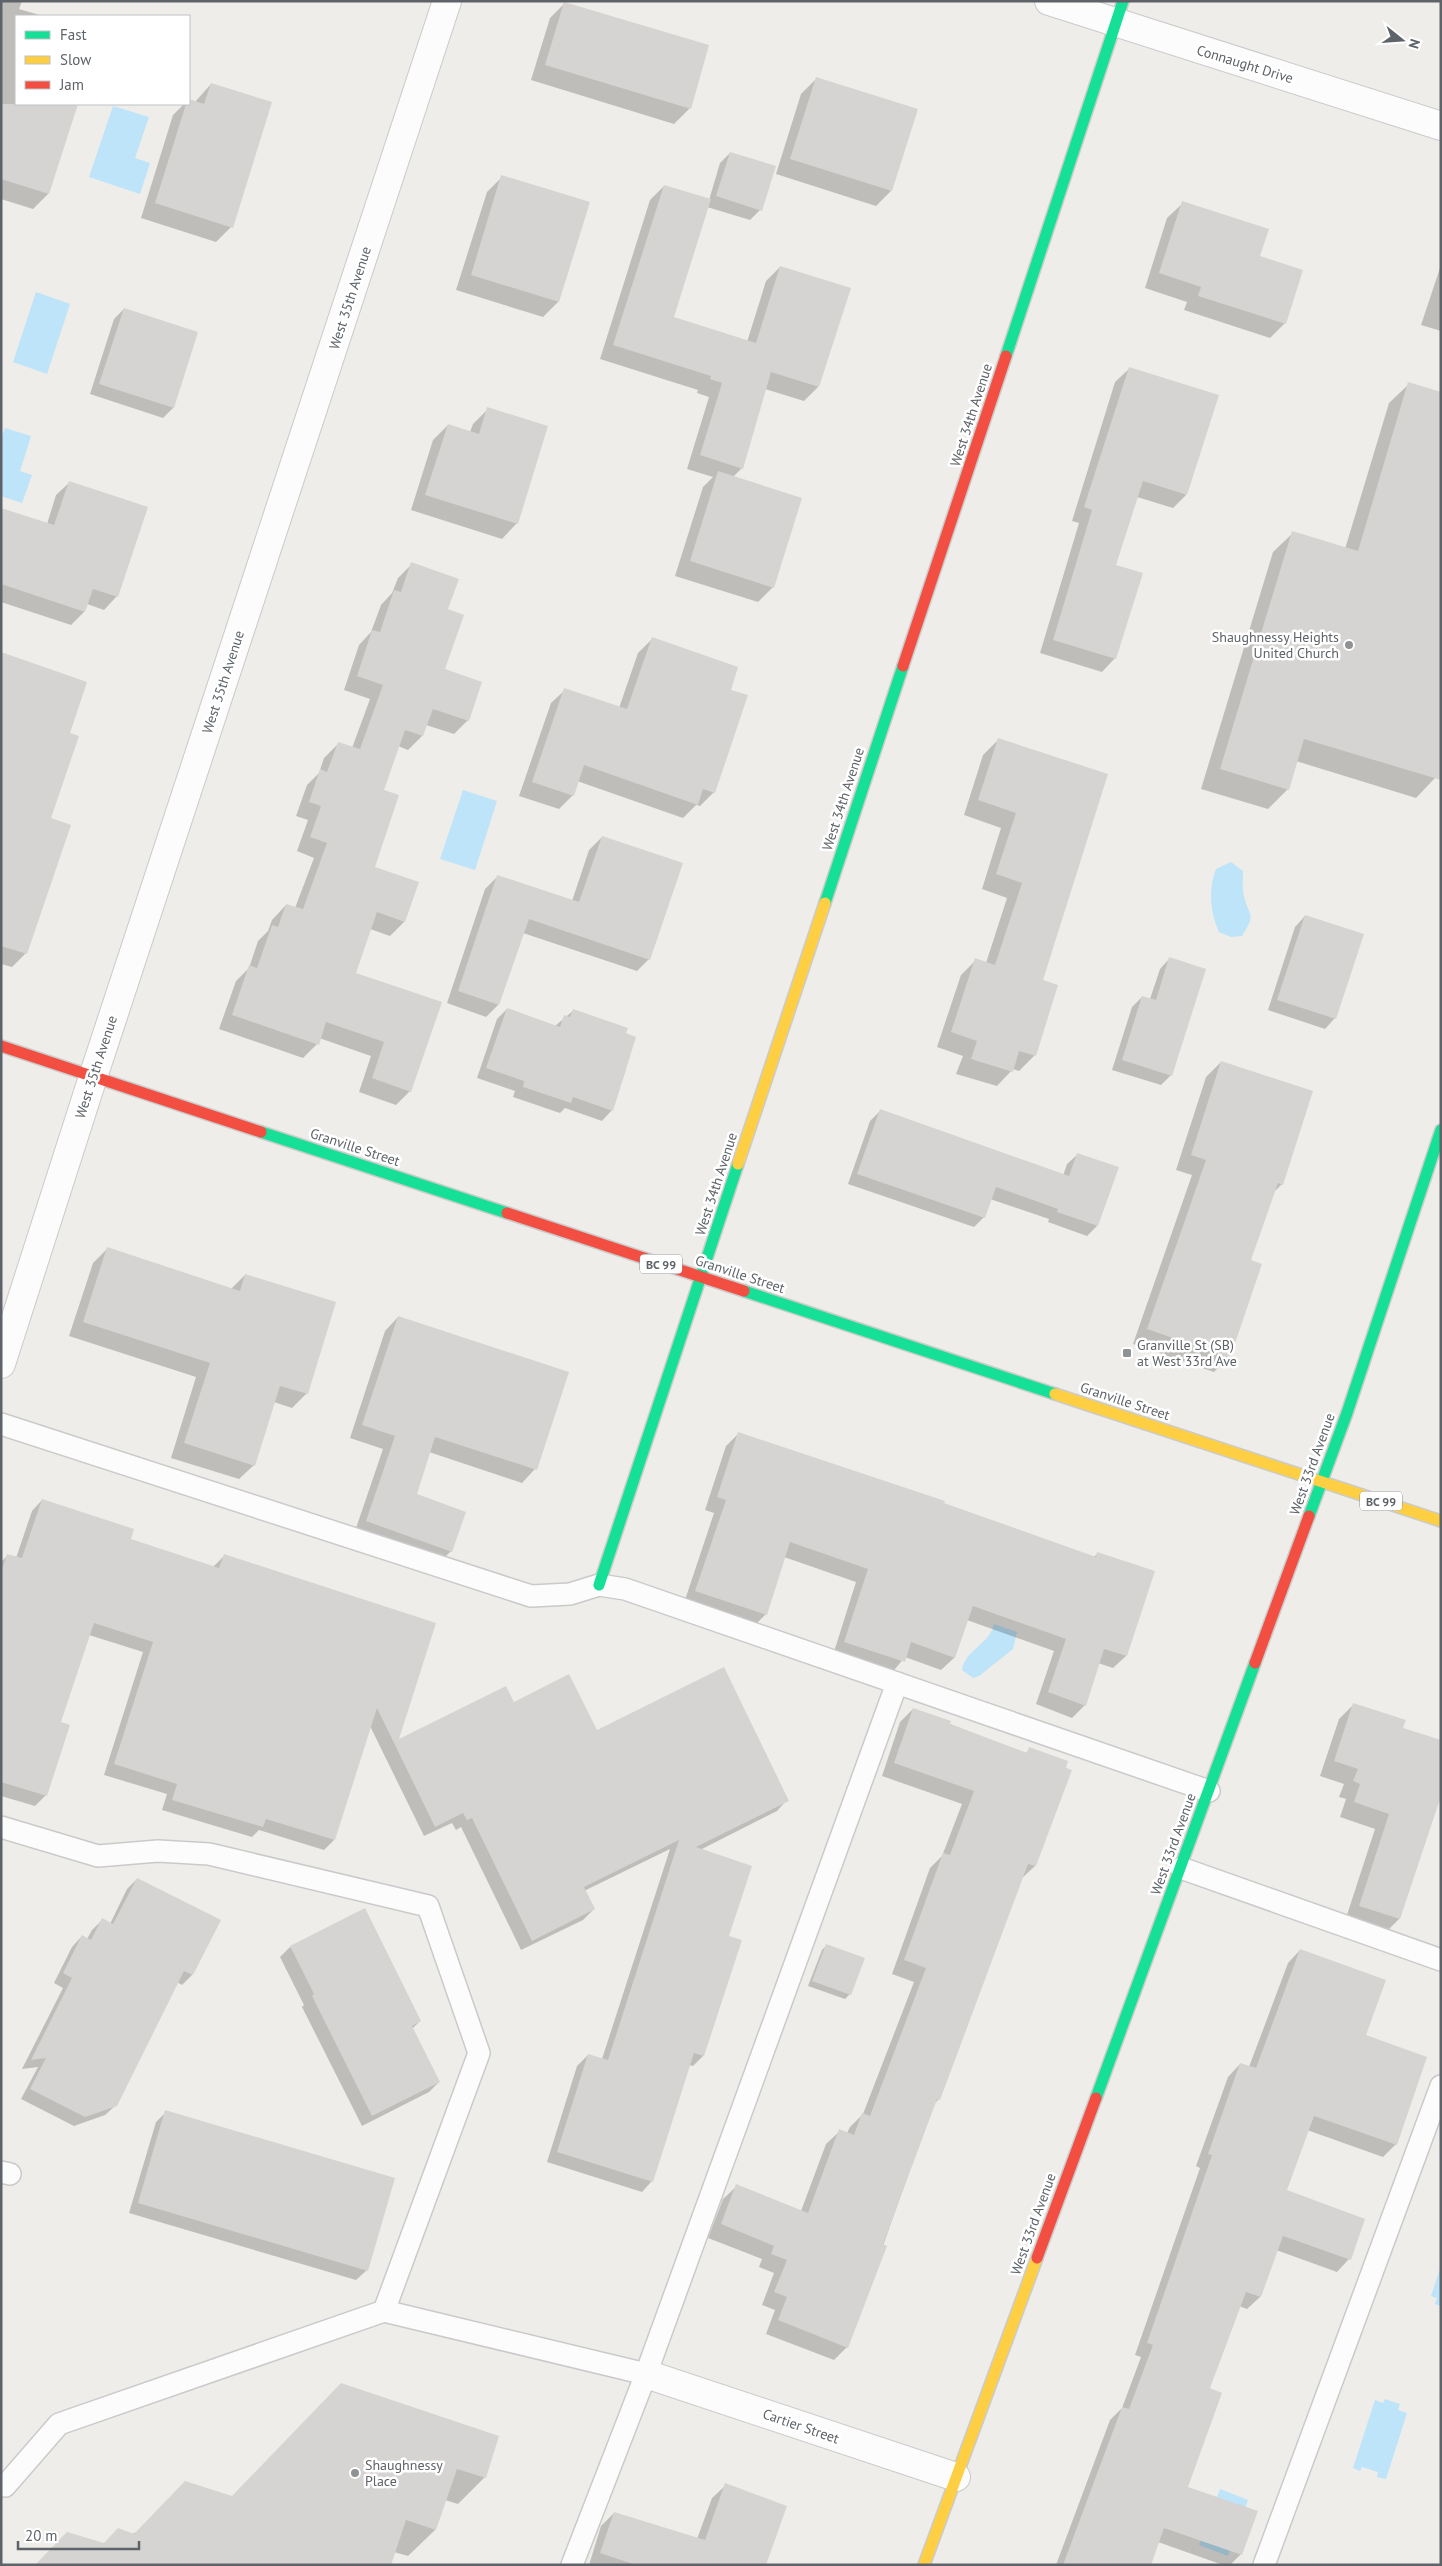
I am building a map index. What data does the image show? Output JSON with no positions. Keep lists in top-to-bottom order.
{
  "streets": {
    "main road": [
      "West 34th Avenue",
      "Granville Street",
      "BC 99",
      "West 33rd Avenue"
    ],
    "street": ["Connaught Drive", "West 35th Avenue", "Cartier Street"]
  },
  "crossings": [
    ["Connaught Drive", "West 34th Avenue"],
    ["West 35th Avenue", "Granville Street"],
    ["West 34th Avenue", "Granville Street"],
    ["Granville Street", "West 33rd Avenue"],
    ["West 33rd Avenue", "Cartier Street"]
  ],
  "places": {
    "other": ["Shaughnessy Heights United Church", "Shaughnessy Place"],
    "transit": ["Granville St (SB) at West 33rd Ave"]
  },
  "legend": ["Fast", "Slow", "Jam"],
  "scale_bar": "20 m",
  "north": "right"
}
